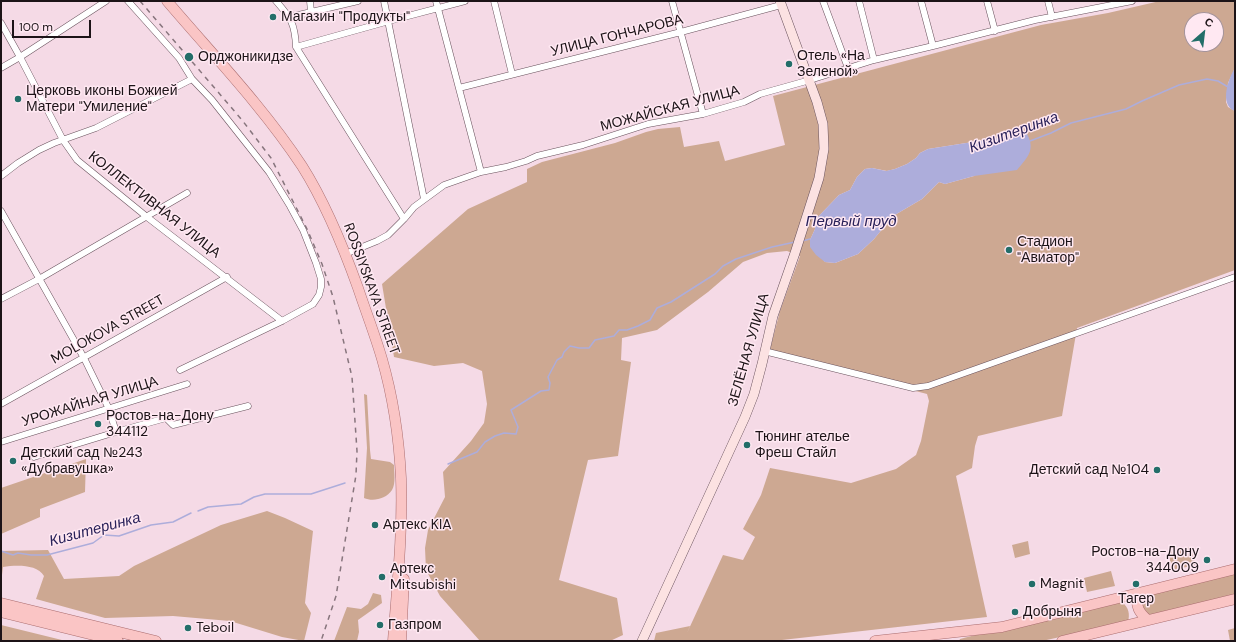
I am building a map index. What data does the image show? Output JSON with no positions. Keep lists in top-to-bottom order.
{
  "streets": {
    "main road": ["ROSSIYSKAYA STREET"],
    "street": [
      "УЛИЦА ГОНЧАРОВА",
      "МОЖАЙСКАЯ УЛИЦА",
      "КОЛЛЕКТИВНАЯ УЛИЦА",
      "MOLOKOVA STREET",
      "ЗЕЛЁНАЯ УЛИЦА",
      "УРОЖАЙНАЯ УЛИЦА"
    ]
  },
  "crossings": [
    ["УЛИЦА ГОНЧАРОВА", "ЗЕЛЁНАЯ УЛИЦА"],
    ["МОЖАЙСКАЯ УЛИЦА", "ROSSIYSKAYA STREET"],
    ["МОЖАЙСКАЯ УЛИЦА", "ЗЕЛЁНАЯ УЛИЦА"],
    ["КОЛЛЕКТИВНАЯ УЛИЦА", "MOLOKOVA STREET"]
  ],
  "water": ["Кизитеринка", "Первый пруд"],
  "places": [
    "Магазин \"Продукты\"",
    "Орджоникидзе",
    "Отель «На Зеленой»",
    "Церковь иконы Божией Матери \"Умиление\"",
    "Стадион \"Авиатор\"",
    "Ростов-на-Дону 344112",
    "Тюнинг ателье Фреш Стайл",
    "Детский сад №243 «Дубравушка»",
    "Детский сад №104",
    "Артекс KIA",
    "Ростов-на-Дону 344009",
    "Артекс Mitsubishi",
    "Magnit",
    "Тагер",
    "Добрыня",
    "Газпром",
    "Teboil"
  ],
  "scale_bar": "100 m",
  "north": "top right"
}
